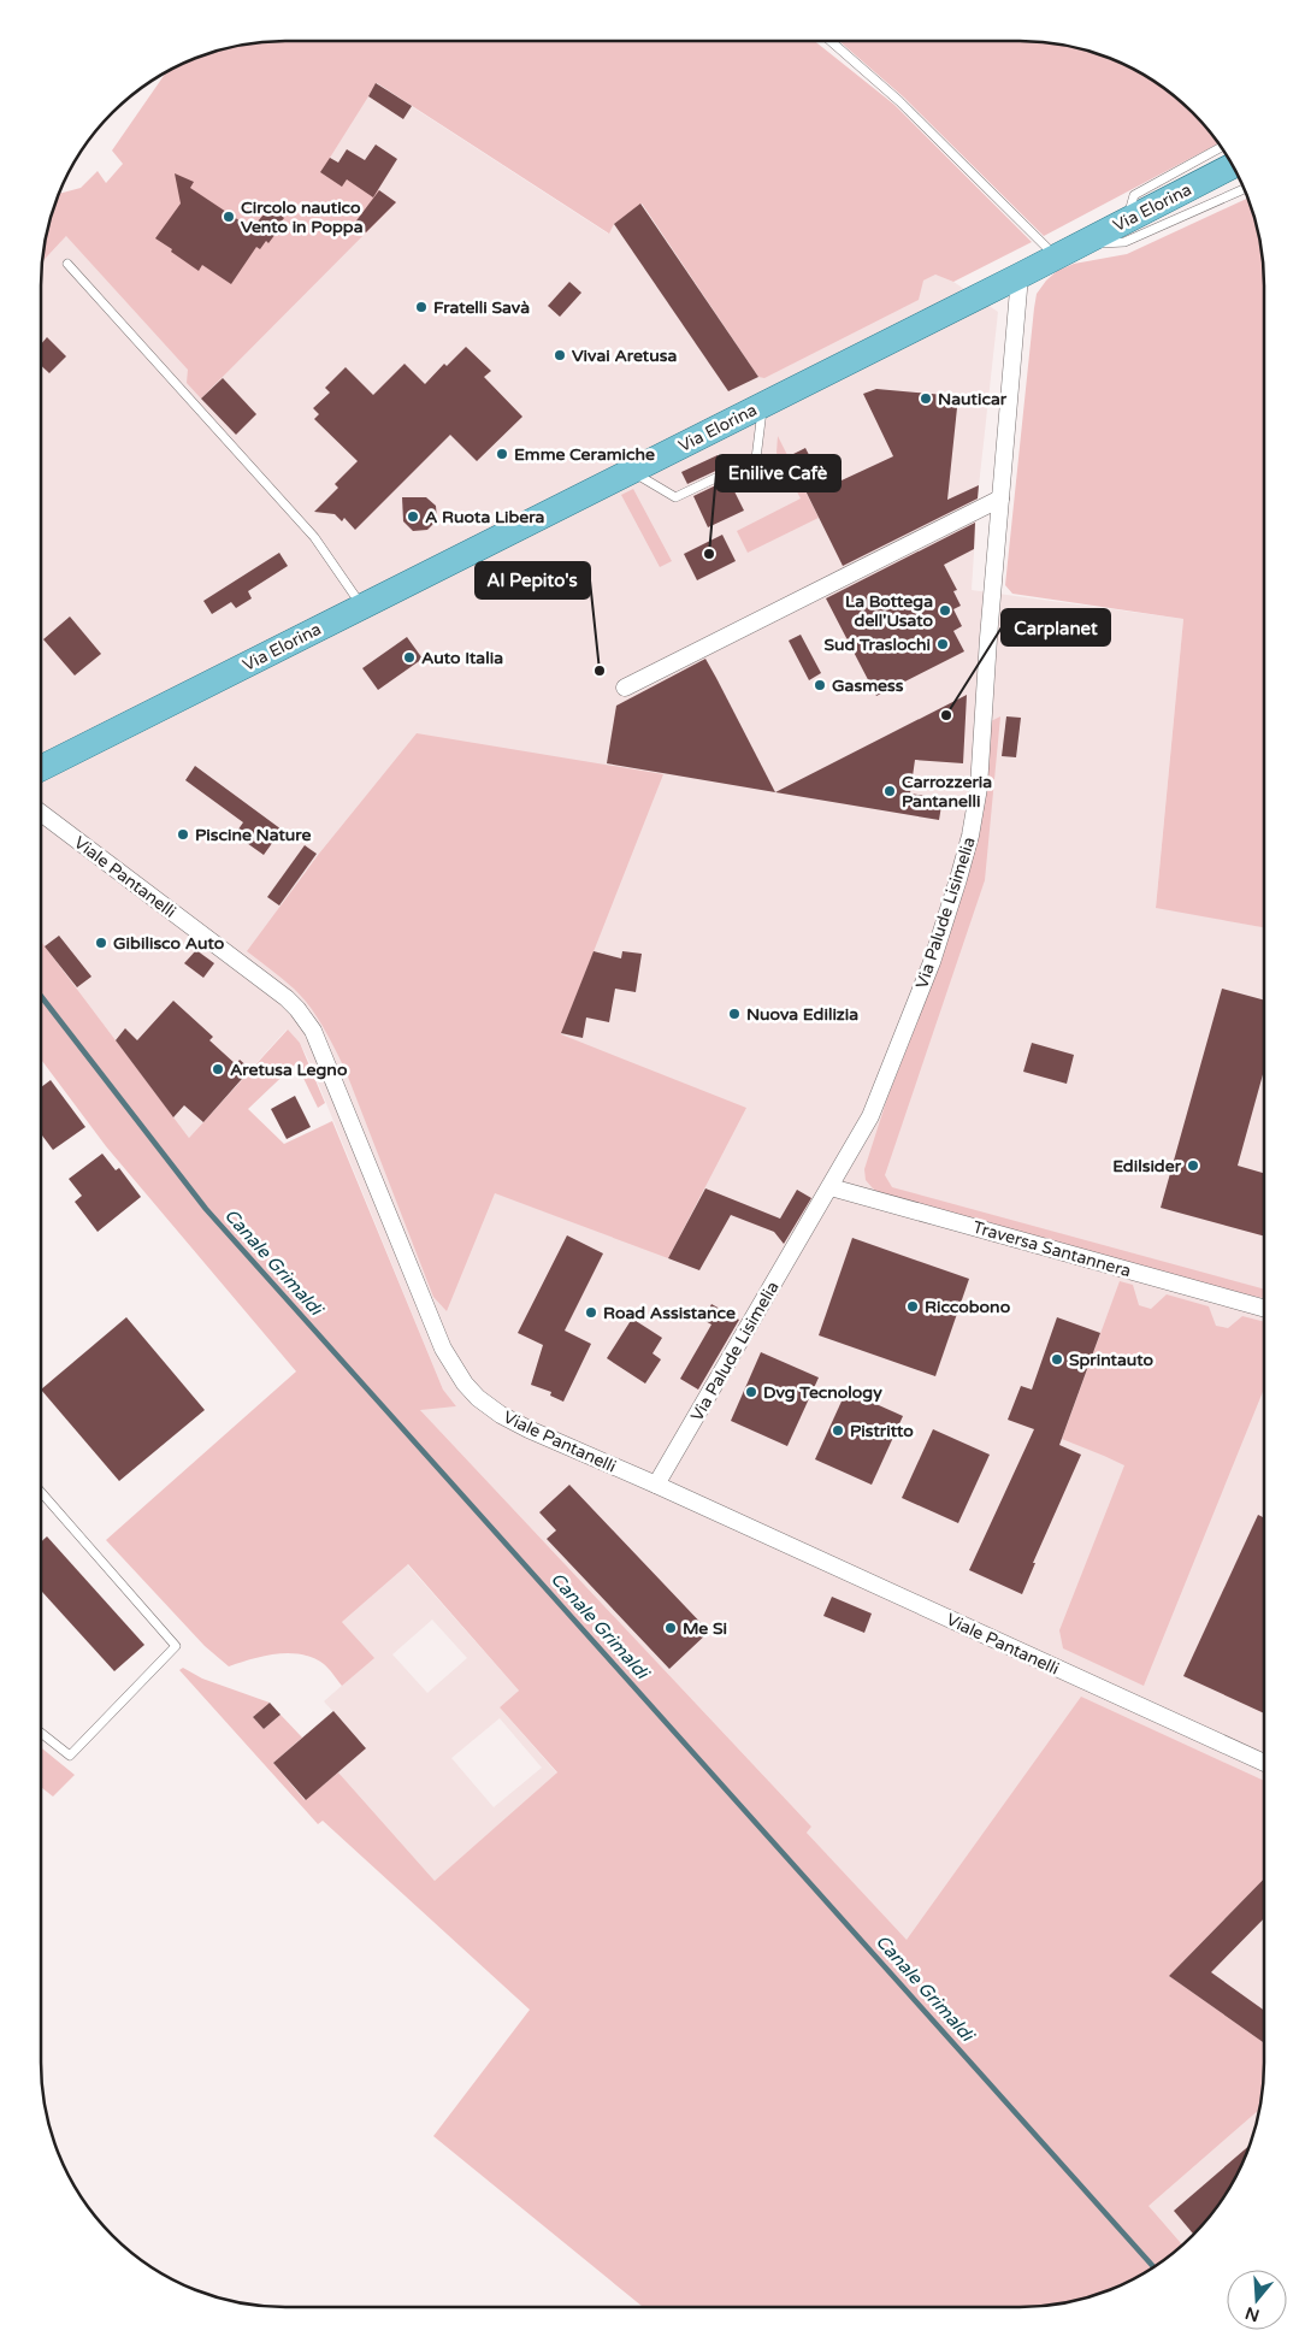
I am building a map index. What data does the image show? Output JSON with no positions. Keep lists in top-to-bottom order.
{
  "streets": {
    "main road": ["Via Elorina"],
    "street": ["Viale Pantanelli", "Via Palude Lisimelia", "Traversa Santannera"]
  },
  "crossings": [
    ["Via Elorina", "Via Palude Lisimelia"],
    ["Viale Pantanelli", "Via Palude Lisimelia"],
    ["Via Palude Lisimelia", "Traversa Santannera"]
  ],
  "water": ["Canale Grimaldi"],
  "places": [
    "Circolo nautico Vento in Poppa",
    "Fratelli Savà",
    "Vivai Aretusa",
    "Nauticar",
    "Emme Ceramiche",
    "A Ruota Libera",
    "Enilive Cafè",
    "La Bottega dell'Usato",
    "Sud Traslochi",
    "Auto Italia",
    "Al Pepito's",
    "Gasmess",
    "Carplanet",
    "Carrozzeria Pantanelli",
    "Piscine Nature",
    "Gibilisco Auto",
    "Nuova Edilizia",
    "Aretusa Legno",
    "Edilsider",
    "Riccobono",
    "Road Assistance",
    "Sprintauto",
    "Dvg Tecnology",
    "Pistritto",
    "Me Si"
  ],
  "north": "bottom"
}
